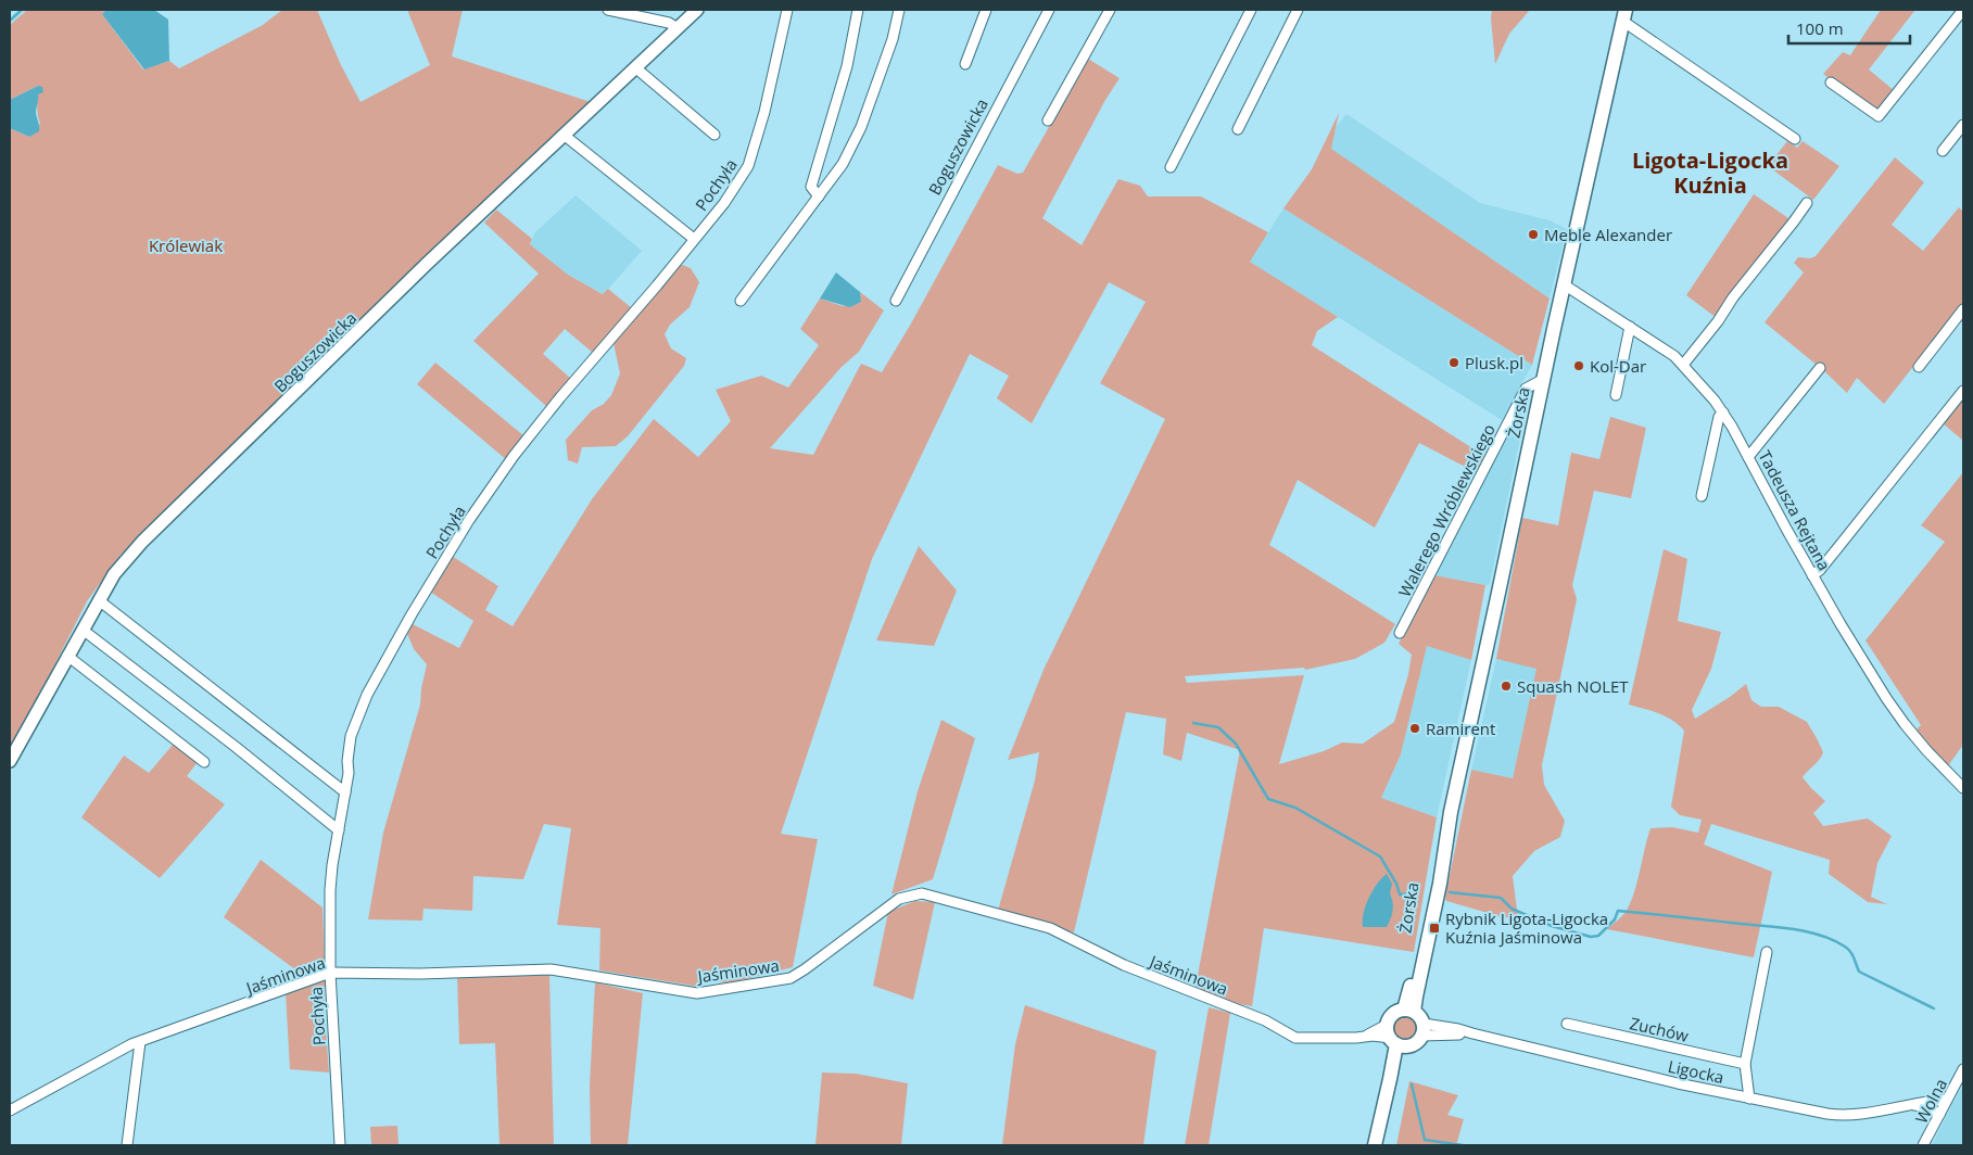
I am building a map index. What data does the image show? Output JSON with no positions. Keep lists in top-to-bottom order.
{
  "streets": {
    "main road": ["Żorska"],
    "street": [
      "Boguszowicka",
      "Pochyła",
      "Walerego Wróblewskiego",
      "Tadeusza Rejtana",
      "Jaśminowa",
      "Zuchów",
      "Ligocka",
      "Wolna"
    ]
  },
  "crossings": [
    ["Pochyła", "Jaśminowa"],
    ["Żorska", "Walerego Wróblewskiego"],
    ["Żorska", "Tadeusza Rejtana"],
    ["Żorska", "Jaśminowa"],
    ["Żorska", "Ligocka"],
    ["Jaśminowa", "Ligocka"],
    ["Ligocka", "Wolna"]
  ],
  "districts": ["Ligota-Ligocka Kuźnia"],
  "parks": ["Królewiak"],
  "places": {
    "other": [
      "Meble Alexander",
      "Plusk.pl",
      "Kol-Dar",
      "Squash NOLET",
      "Ramirent"
    ],
    "transit": ["Rybnik Ligota-Ligocka Kuźnia Jaśminowa"]
  },
  "scale_bar": "100 m"
}
